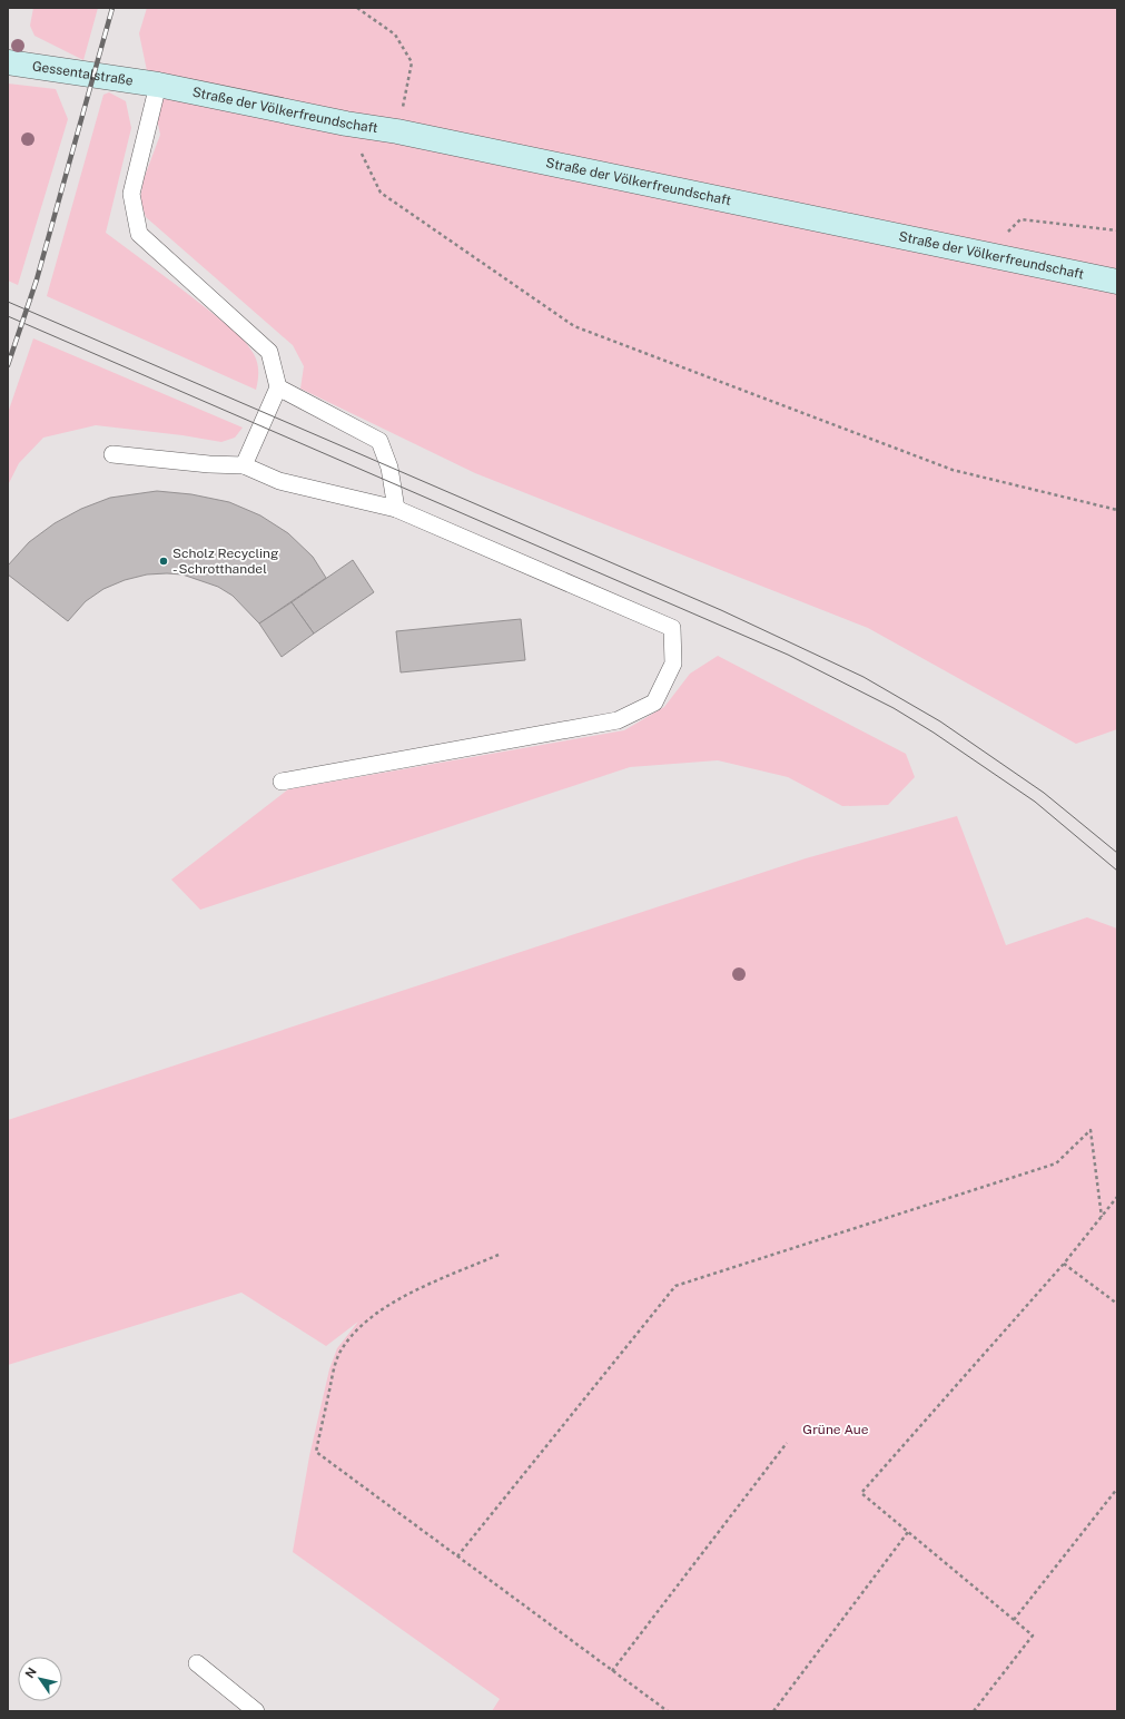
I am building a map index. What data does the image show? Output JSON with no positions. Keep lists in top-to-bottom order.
{
  "streets": {
    "main road": ["Gessentalstraße", "Straße der Völkerfreundschaft"]
  },
  "crossings": [
    ["Gessentalstraße", "Straße der Völkerfreundschaft"]
  ],
  "parks": ["Grüne Aue"],
  "places": ["Scholz Recycling - Schrotthandel"],
  "north": "top left"
}
